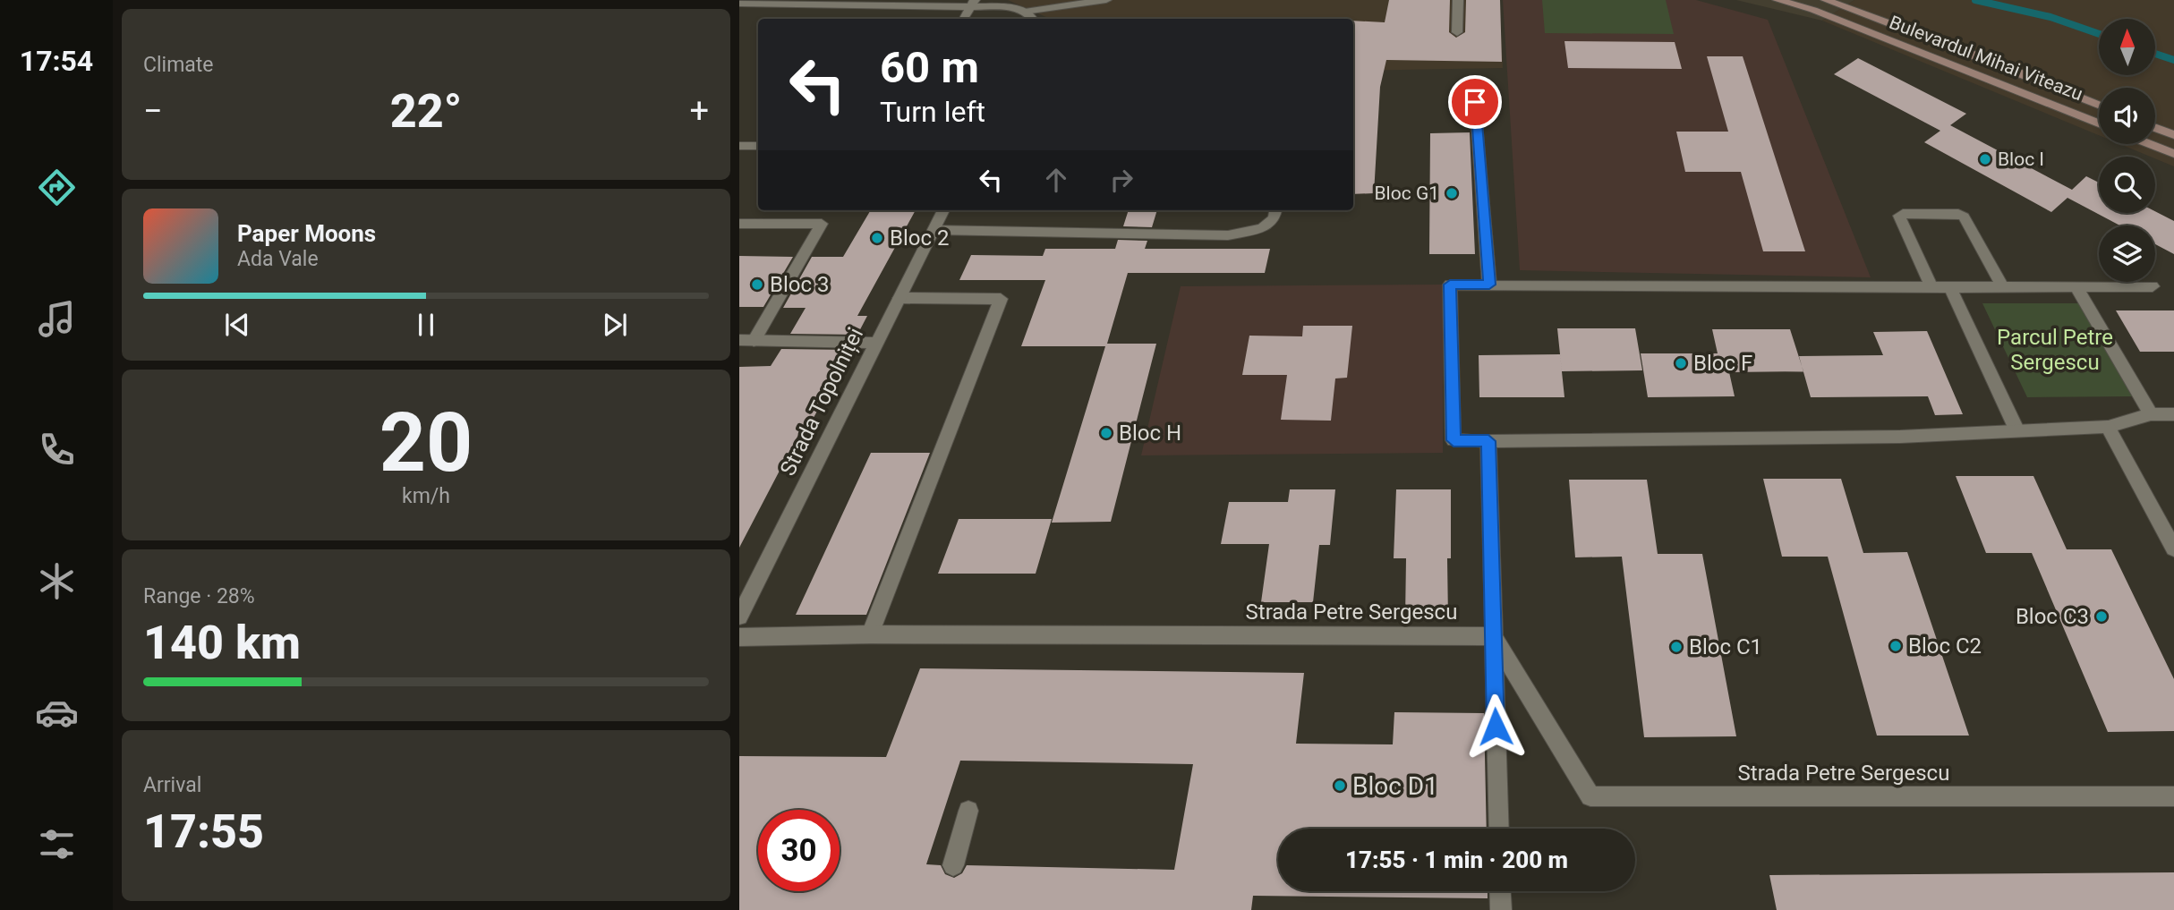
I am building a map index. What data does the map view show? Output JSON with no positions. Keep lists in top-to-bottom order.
{
  "streets": {
    "main road": ["Bulevardul Mihai Viteazu"],
    "street": ["Strada Topolniței", "Strada Petre Sergescu"]
  },
  "parks": ["Parcul Petre Sergescu"],
  "places": [
    "Bloc I",
    "Bloc G1",
    "Bloc 2",
    "Bloc 3",
    "Bloc F",
    "Bloc H",
    "Bloc C3",
    "Bloc C2",
    "Bloc C1",
    "Bloc D1"
  ],
  "north": "top",
  "page": {
    "tabs": "17:54",
    "tile": [
      "Climate",
      ["20", "km/h"],
      ["Range · 28%", "140 km"],
      ["Arrival", "17:55"]
    ],
    "turn": ["60 m", "Turn left"],
    "heat": ["−", "22°", "+"],
    "song": ["Paper Moons", "Ada Vale"],
    "limit": "30",
    "trip": "17:55 · 1 min · 200 m"
  }
}
